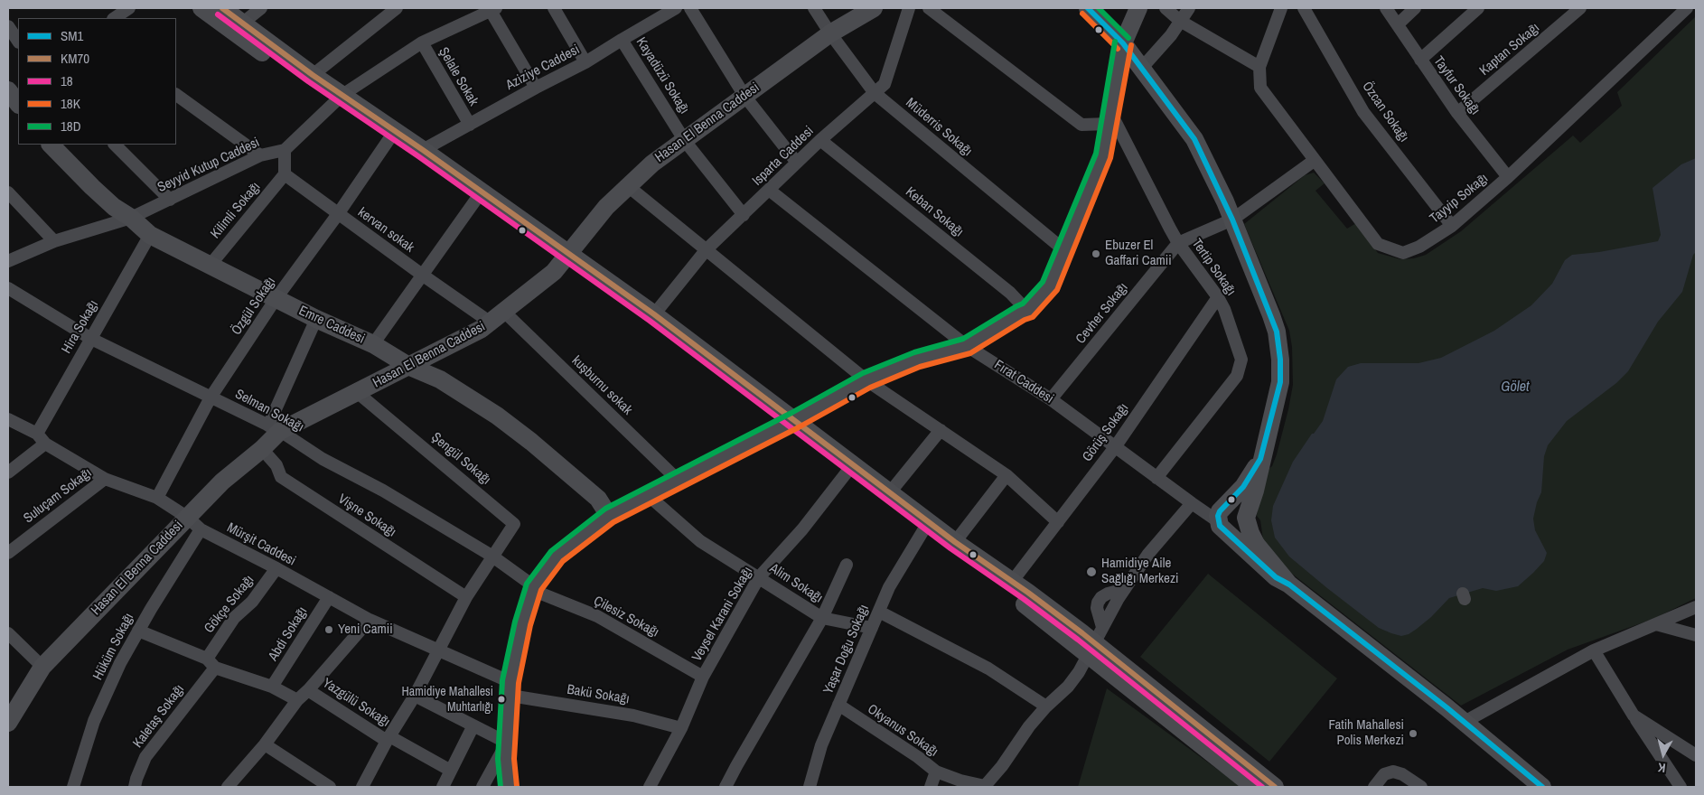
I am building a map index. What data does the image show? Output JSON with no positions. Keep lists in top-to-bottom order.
{
  "streets": {
    "street": [
      "Kaptan Sokağı",
      "Aziziye Caddesi",
      "Kayadüzü Sokağı",
      "Şelale Sokak",
      "Tayfur Sokağı",
      "Özcan Sokağı",
      "Hasan El Benna Caddesi",
      "Müderris Sokağı",
      "Isparta Caddesi",
      "Seyyid Kutup Caddesi",
      "Tayyip Sokağı",
      "Kilimli Sokağı",
      "Keban Sokağı",
      "kervan sokak",
      "Tertip Sokağı",
      "Özgül Sokağı",
      "Cevher Sokağı",
      "Emre Caddesi",
      "Hira Sokağı",
      "Fırat Caddesi",
      "kuşburnu sokak",
      "Selman Sokağı",
      "Görüş Sokağı",
      "Şengül Sokağı",
      "Suluçam Sokağı",
      "Vişne Sokağı",
      "Mürşit Caddesi",
      "Alim Sokağı",
      "Gökçe Sokağı",
      "Veysel Karani Sokağı",
      "Çilesiz Sokağı",
      "Abdi Sokağı",
      "Hüküm Sokağı",
      "Yaşar Doğu Sokağı",
      "Bakü Sokağı",
      "Yazgülü Sokağı",
      "Kaletaş Sokağı",
      "Okyanus Sokağı"
    ]
  },
  "crossings": [
    ["Kaptan Sokağı", "Tayfur Sokağı"],
    ["Aziziye Caddesi", "Kayadüzü Sokağı"],
    ["Aziziye Caddesi", "Şelale Sokak"],
    ["Kayadüzü Sokağı", "Hasan El Benna Caddesi"],
    ["Kayadüzü Sokağı", "Isparta Caddesi"],
    ["Tayfur Sokağı", "Tayyip Sokağı"],
    ["Özcan Sokağı", "Tayyip Sokağı"],
    ["Hasan El Benna Caddesi", "Müderris Sokağı"],
    ["Hasan El Benna Caddesi", "kervan sokak"],
    ["Hasan El Benna Caddesi", "Emre Caddesi"],
    ["Hasan El Benna Caddesi", "kuşburnu sokak"],
    ["Hasan El Benna Caddesi", "Selman Sokağı"],
    ["Hasan El Benna Caddesi", "Şengül Sokağı"],
    ["Hasan El Benna Caddesi", "Vişne Sokağı"],
    ["Hasan El Benna Caddesi", "Mürşit Caddesi"],
    ["Hasan El Benna Caddesi", "Hüküm Sokağı"],
    ["Müderris Sokağı", "Isparta Caddesi"],
    ["Isparta Caddesi", "Keban Sokağı"],
    ["Isparta Caddesi", "Fırat Caddesi"],
    ["Seyyid Kutup Caddesi", "Emre Caddesi"],
    ["Tayyip Sokağı", "Cevher Sokağı"],
    ["Kilimli Sokağı", "kervan sokak"],
    ["Kilimli Sokağı", "Emre Caddesi"],
    ["kervan sokak", "Özgül Sokağı"],
    ["kervan sokak", "kuşburnu sokak"],
    ["Tertip Sokağı", "Cevher Sokağı"],
    ["Tertip Sokağı", "Fırat Caddesi"],
    ["Tertip Sokağı", "Görüş Sokağı"],
    ["Özgül Sokağı", "Emre Caddesi"],
    ["Özgül Sokağı", "Selman Sokağı"],
    ["Özgül Sokağı", "Mürşit Caddesi"],
    ["Cevher Sokağı", "Fırat Caddesi"],
    ["Emre Caddesi", "Hira Sokağı"],
    ["Hira Sokağı", "Selman Sokağı"],
    ["Hira Sokağı", "Mürşit Caddesi"],
    ["Fırat Caddesi", "Görüş Sokağı"],
    ["Selman Sokağı", "Şengül Sokağı"],
    ["Selman Sokağı", "Çilesiz Sokağı"],
    ["Suluçam Sokağı", "Mürşit Caddesi"],
    ["Mürşit Caddesi", "Gökçe Sokağı"],
    ["Mürşit Caddesi", "Abdi Sokağı"],
    ["Mürşit Caddesi", "Hüküm Sokağı"],
    ["Mürşit Caddesi", "Bakü Sokağı"],
    ["Alim Sokağı", "Veysel Karani Sokağı"],
    ["Alim Sokağı", "Yaşar Doğu Sokağı"],
    ["Gökçe Sokağı", "Kaletaş Sokağı"],
    ["Veysel Karani Sokağı", "Çilesiz Sokağı"],
    ["Veysel Karani Sokağı", "Bakü Sokağı"],
    ["Yaşar Doğu Sokağı", "Okyanus Sokağı"]
  ],
  "water": ["Gölet"],
  "places": [
    "Ebuzer El Gaffari Camii",
    "Hamidiye Aile Sağlığı Merkezi",
    "Yeni Camii",
    "Hamidiye Mahallesi Muhtarlığı",
    "Fatih Mahallesi Polis Merkezi"
  ],
  "lines": [
    "transit line SM1",
    "transit line KM70",
    "transit line 18D",
    "transit line 18K",
    "transit line 18"
  ],
  "legend": [
    "SM1",
    "KM70",
    "18",
    "18K",
    "18D"
  ],
  "north": "bottom"
}
